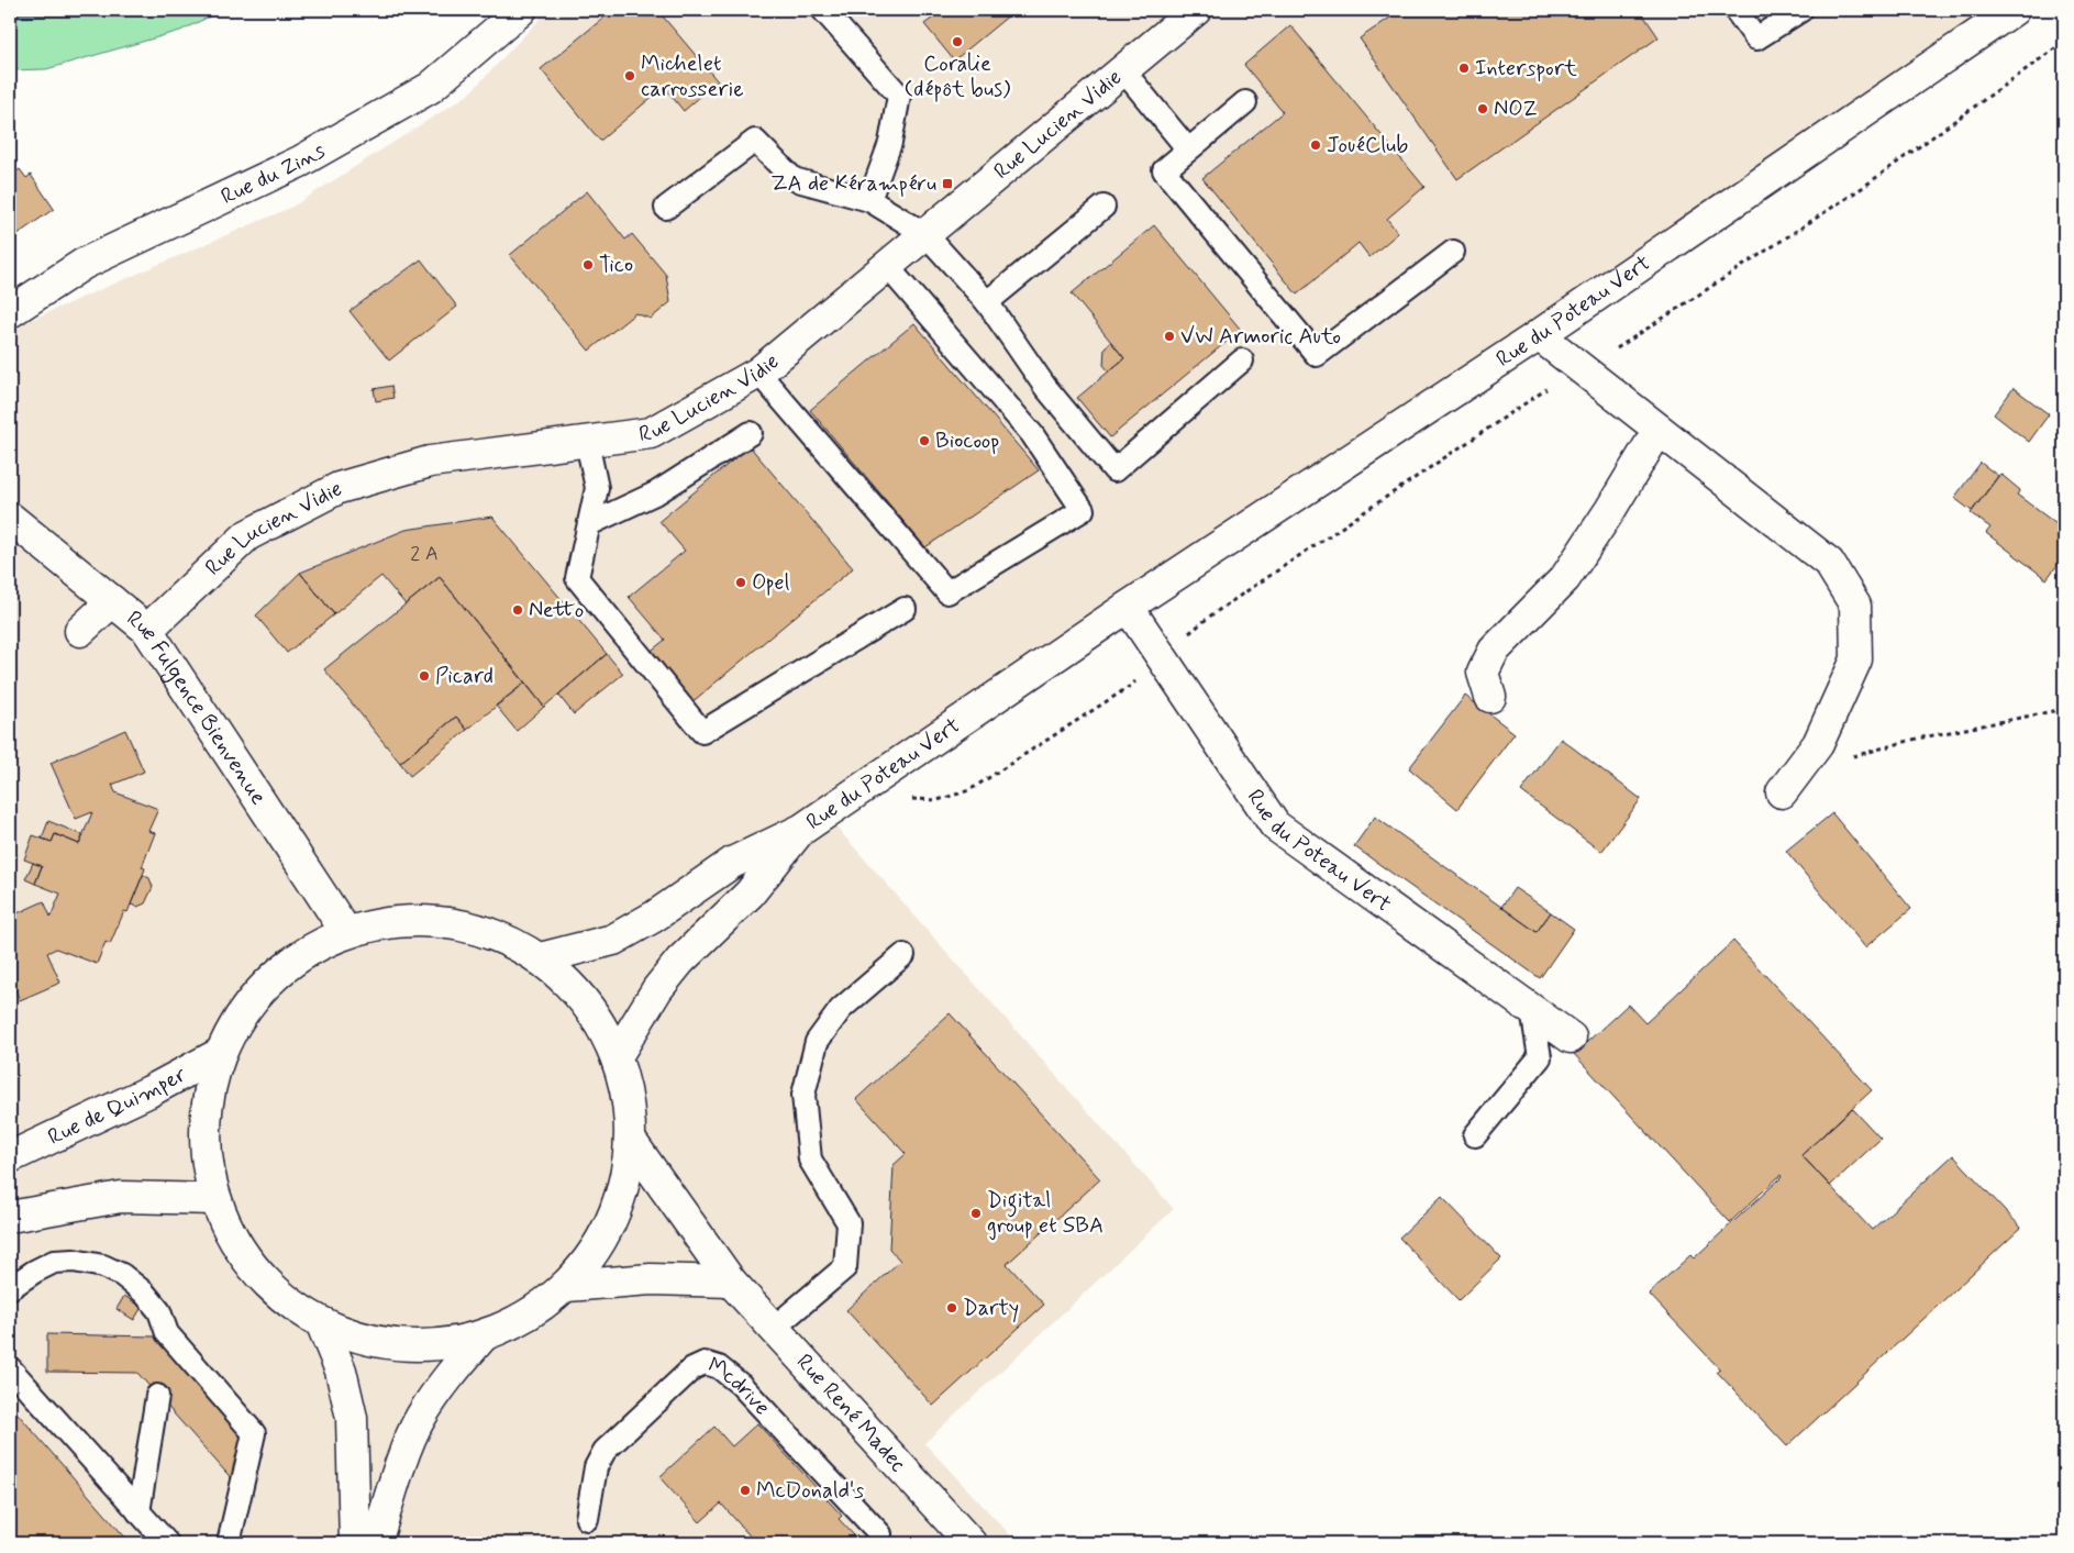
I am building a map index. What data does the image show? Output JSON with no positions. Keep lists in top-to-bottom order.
{
  "streets": {
    "street": [
      "Rue Lucien Vidie",
      "Rue du Zins",
      "Rue du Poteau Vert",
      "Rue Fulgence Bienvenue",
      "Rue de Quimper",
      "Rue René Madec"
    ],
    "lane": ["Mcdrive"]
  },
  "crossings": [
    ["Rue Lucien Vidie", "Rue Fulgence Bienvenue"]
  ],
  "places": {
    "other": [
      "Coralie (dépôt bus)",
      "Intersport",
      "Michelet carrosserie",
      "NOZ",
      "JouéClub",
      "Tico",
      "VW Armoric Auto",
      "Biocoop",
      "Opel",
      "Netto",
      "Picard",
      "Digital group et SBA",
      "Darty",
      "McDonald's"
    ],
    "transit": ["ZA de Kérampéru"]
  },
  "house_numbers": ["2 A"]
}
